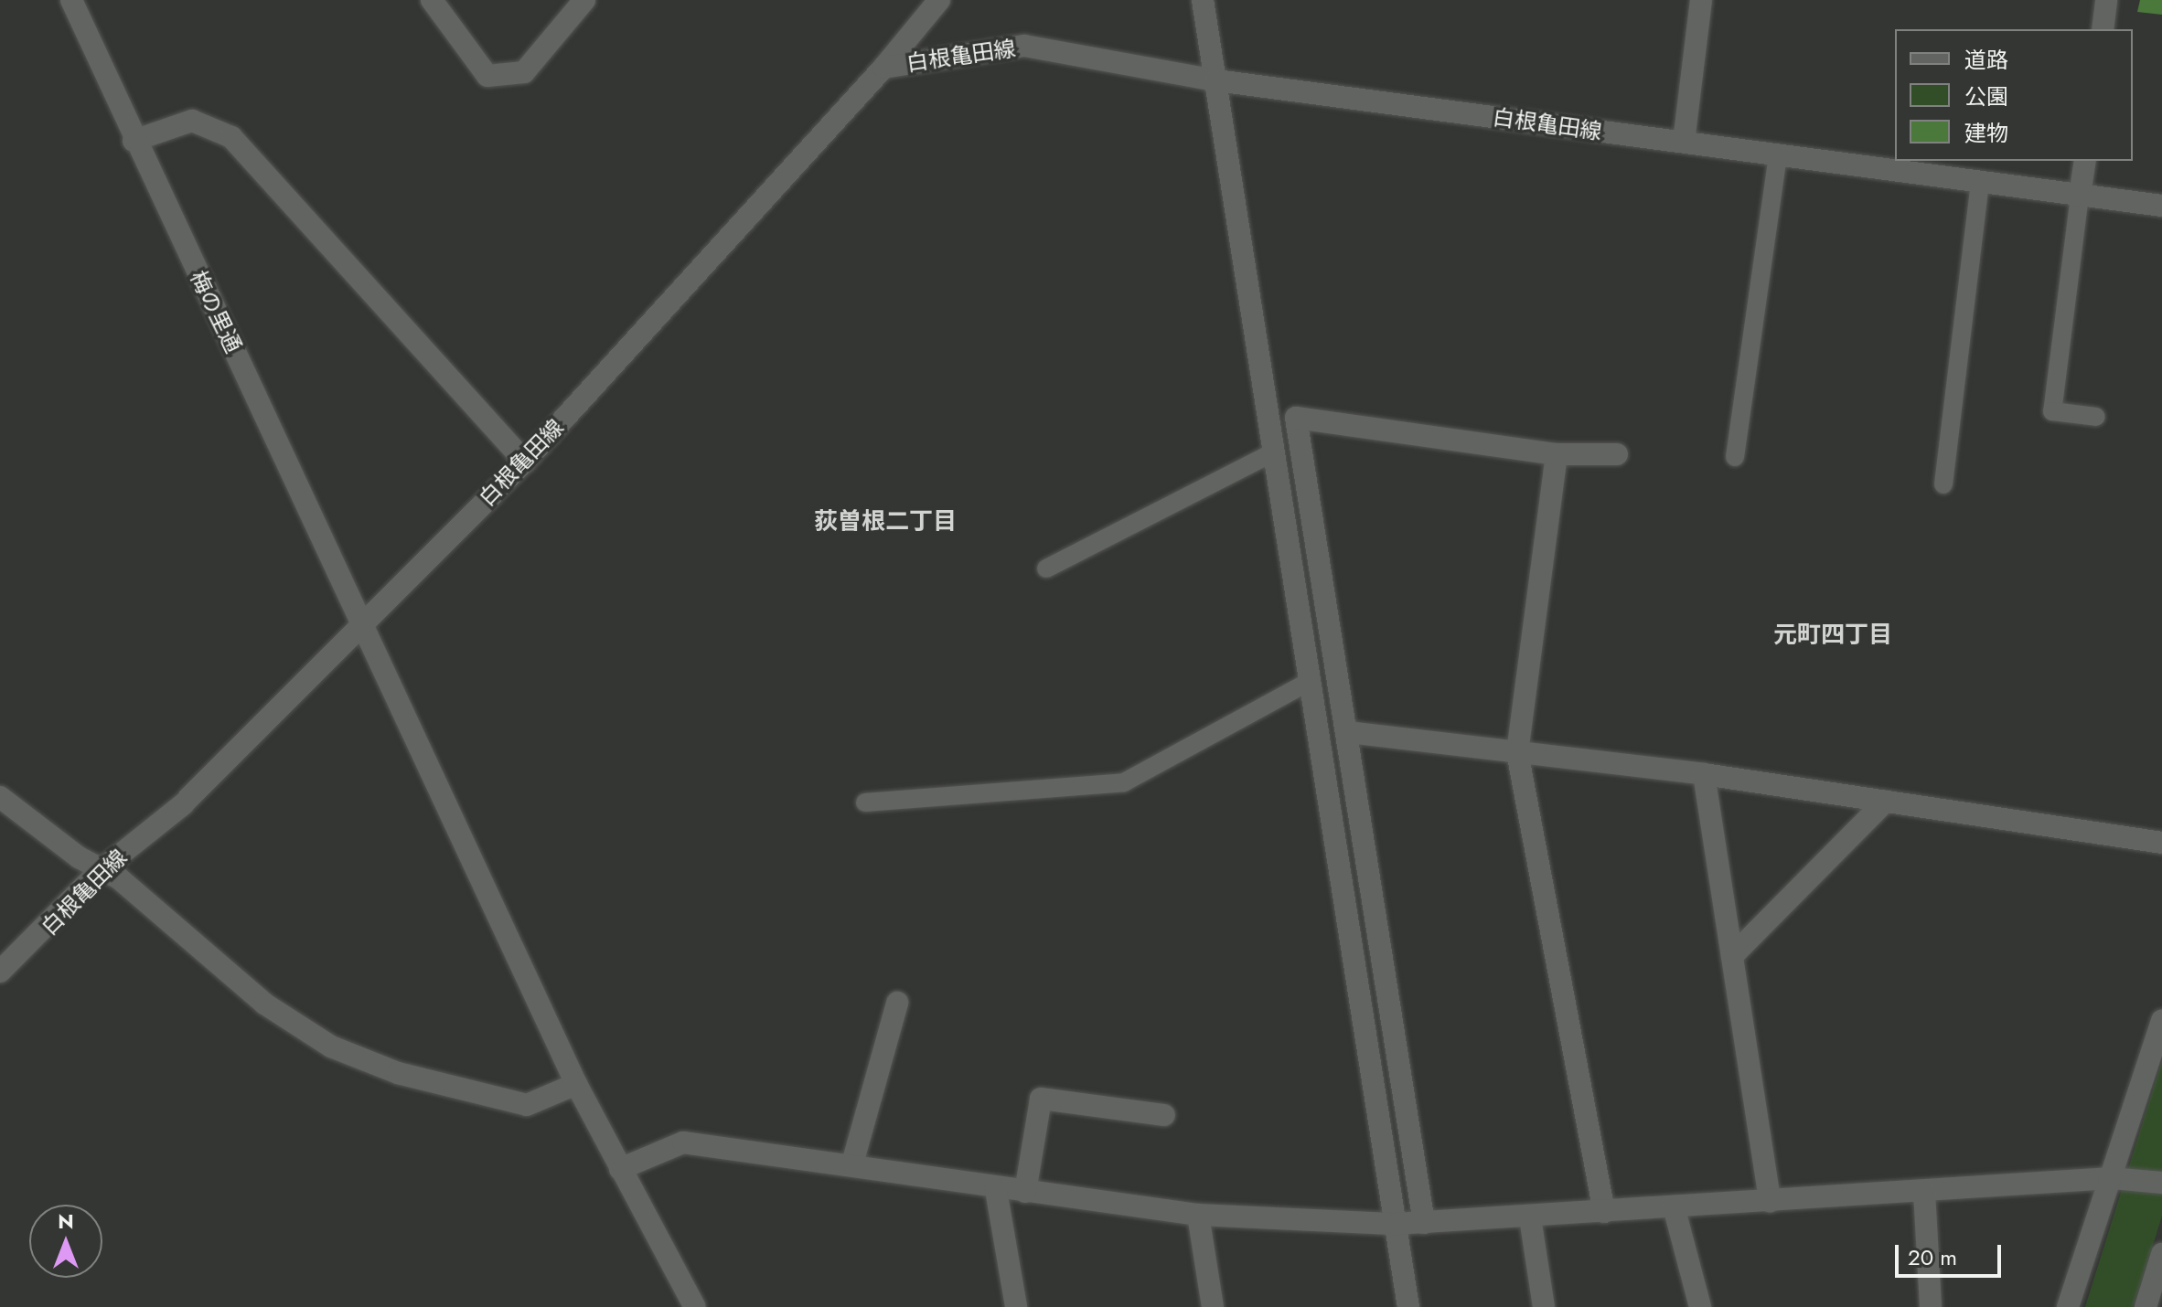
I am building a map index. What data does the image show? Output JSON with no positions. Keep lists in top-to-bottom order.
{
  "streets": {
    "street": ["白根亀田線", "梅の里通"]
  },
  "crossings": [
    ["白根亀田線", "梅の里通"]
  ],
  "districts": ["荻曽根二丁目", "元町四丁目"],
  "legend": ["道路", "公園", "建物"],
  "scale_bar": "20 m",
  "north": "top"
}
